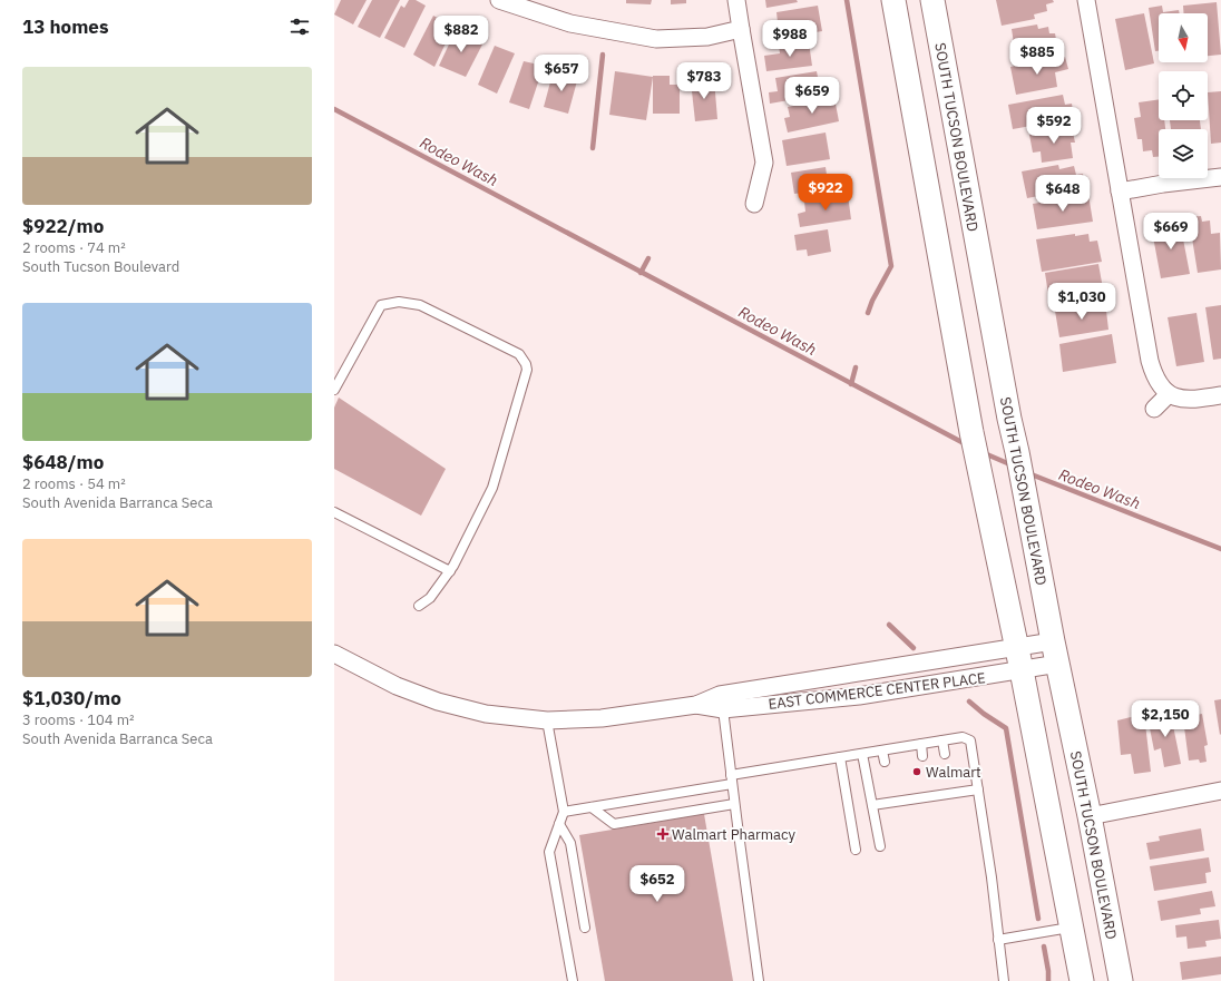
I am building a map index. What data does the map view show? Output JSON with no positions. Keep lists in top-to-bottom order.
{
  "streets": {
    "main road": ["SOUTH TUCSON BOULEVARD"],
    "street": ["EAST COMMERCE CENTER PLACE"]
  },
  "crossings": [
    ["SOUTH TUCSON BOULEVARD", "EAST COMMERCE CENTER PLACE"]
  ],
  "water": ["Rodeo Wash"],
  "places": {
    "other": ["Walmart"],
    "health": ["Walmart Pharmacy"]
  },
  "north": "bottom",
  "page": {
    "heading": "13 homes",
    "price": [
      "$882",
      "$988",
      "$885",
      "$657",
      "$783",
      "$659",
      "$592",
      "$922",
      "$648",
      "$669",
      "$1,030",
      "$2,150",
      "$652"
    ],
    "list": [
      {
        "name": "$922/mo",
        "note": "2 rooms · 74 m² · South Tucson Boulevard"
      },
      {
        "name": "$648/mo",
        "note": "2 rooms · 54 m² · South Avenida Barranca Seca"
      },
      {
        "name": "$1,030/mo",
        "note": "3 rooms · 104 m² · South Avenida Barranca Seca"
      }
    ]
  }
}
